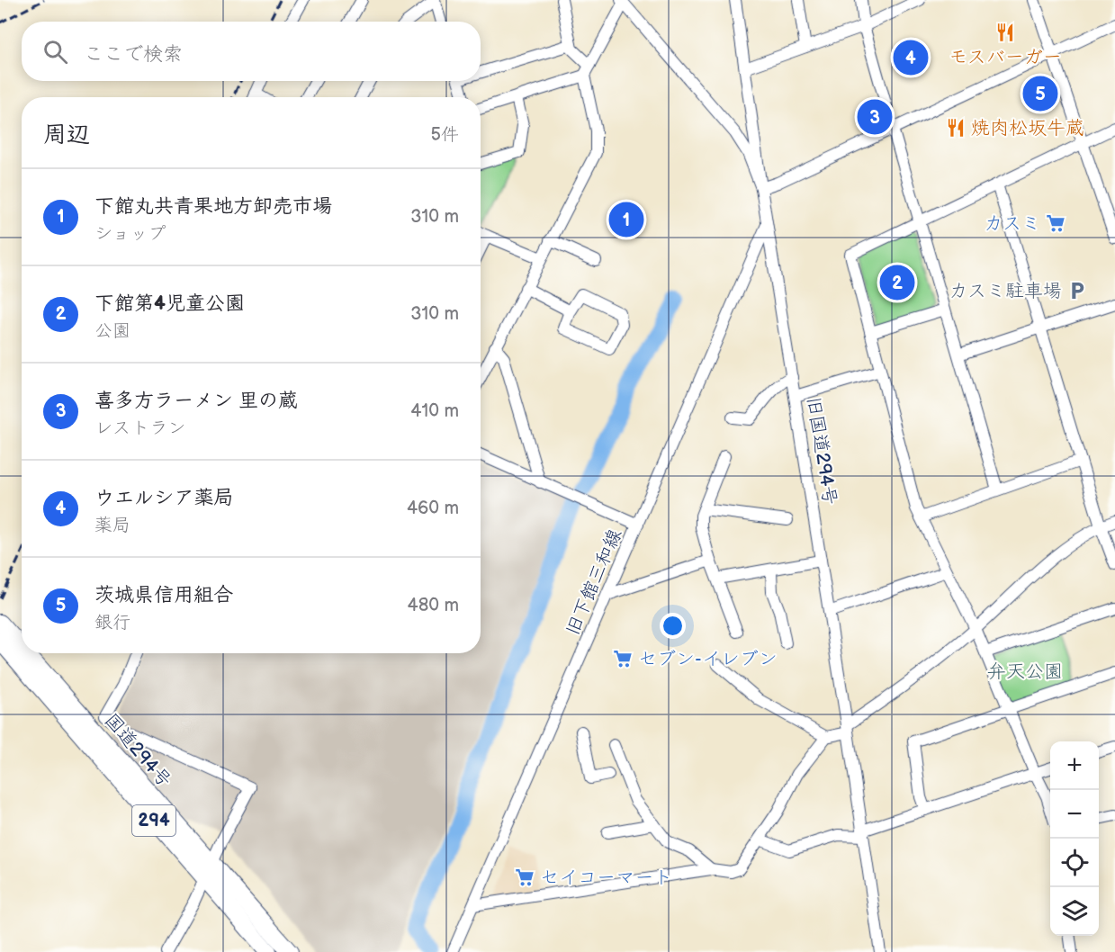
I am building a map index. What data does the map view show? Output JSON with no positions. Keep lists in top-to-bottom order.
{
  "streets": {
    "highway": ["国道294号", "294"],
    "street": ["旧国道294号", "旧下館三和線"]
  },
  "crossings": [
    ["旧国道294号", "旧下館三和線"]
  ],
  "parks": ["弁天公園"],
  "places": {
    "restaurant": ["モスバーガー", "焼肉松坂牛蔵"],
    "supermarket": ["カスミ", "セブン-イレブン", "セイコーマート"],
    "parking": ["カスミ駐車場"]
  },
  "page": {
    "search": "ここで検索",
    "pins": [
      "4",
      "5",
      "3",
      "1",
      "2"
    ],
    "heading": ["周辺", "5件"],
    "list": [
      {
        "mark": "1",
        "name": "下館丸共青果地方卸売市場",
        "note": "ショップ",
        "value": "310 m"
      },
      {
        "mark": "2",
        "name": "下館第4児童公園",
        "note": "公園",
        "value": "310 m"
      },
      {
        "mark": "3",
        "name": "喜多方ラーメン 里の蔵",
        "note": "レストラン",
        "value": "410 m"
      },
      {
        "mark": "4",
        "name": "ウエルシア薬局",
        "note": "薬局",
        "value": "460 m"
      },
      {
        "mark": "5",
        "name": "茨城県信用組合",
        "note": "銀行",
        "value": "480 m"
      }
    ],
    "map_buttons": ["+", "−"]
  }
}
